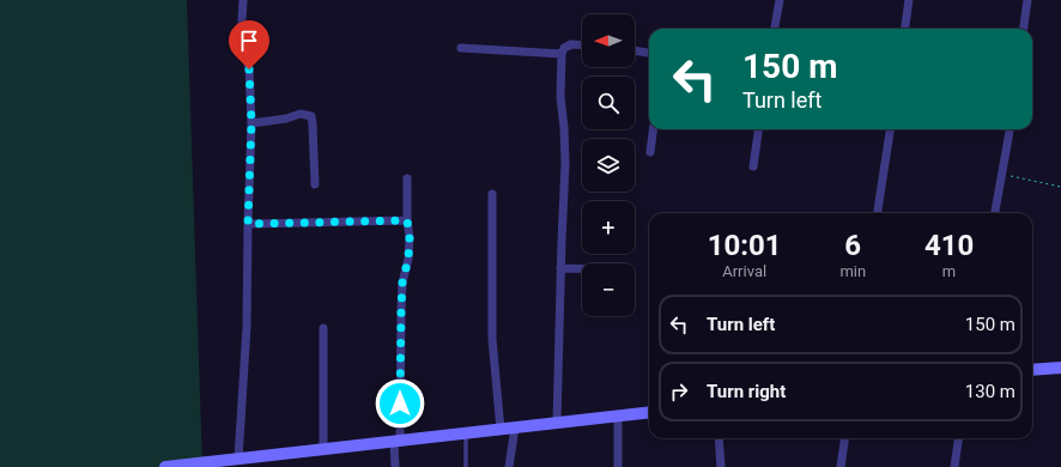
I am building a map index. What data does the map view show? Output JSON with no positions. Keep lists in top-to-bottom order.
{
  "north": "left",
  "page": {
    "map_buttons": ["+", "−"],
    "turn": ["150 m", "Turn left"],
    "eta": [
      "10:01",
      "Arrival",
      "6",
      "min",
      "410",
      "m"
    ],
    "list": [
      {
        "name": "Turn left",
        "value": "150 m"
      },
      {
        "name": "Turn right",
        "value": "130 m"
      }
    ]
  }
}
